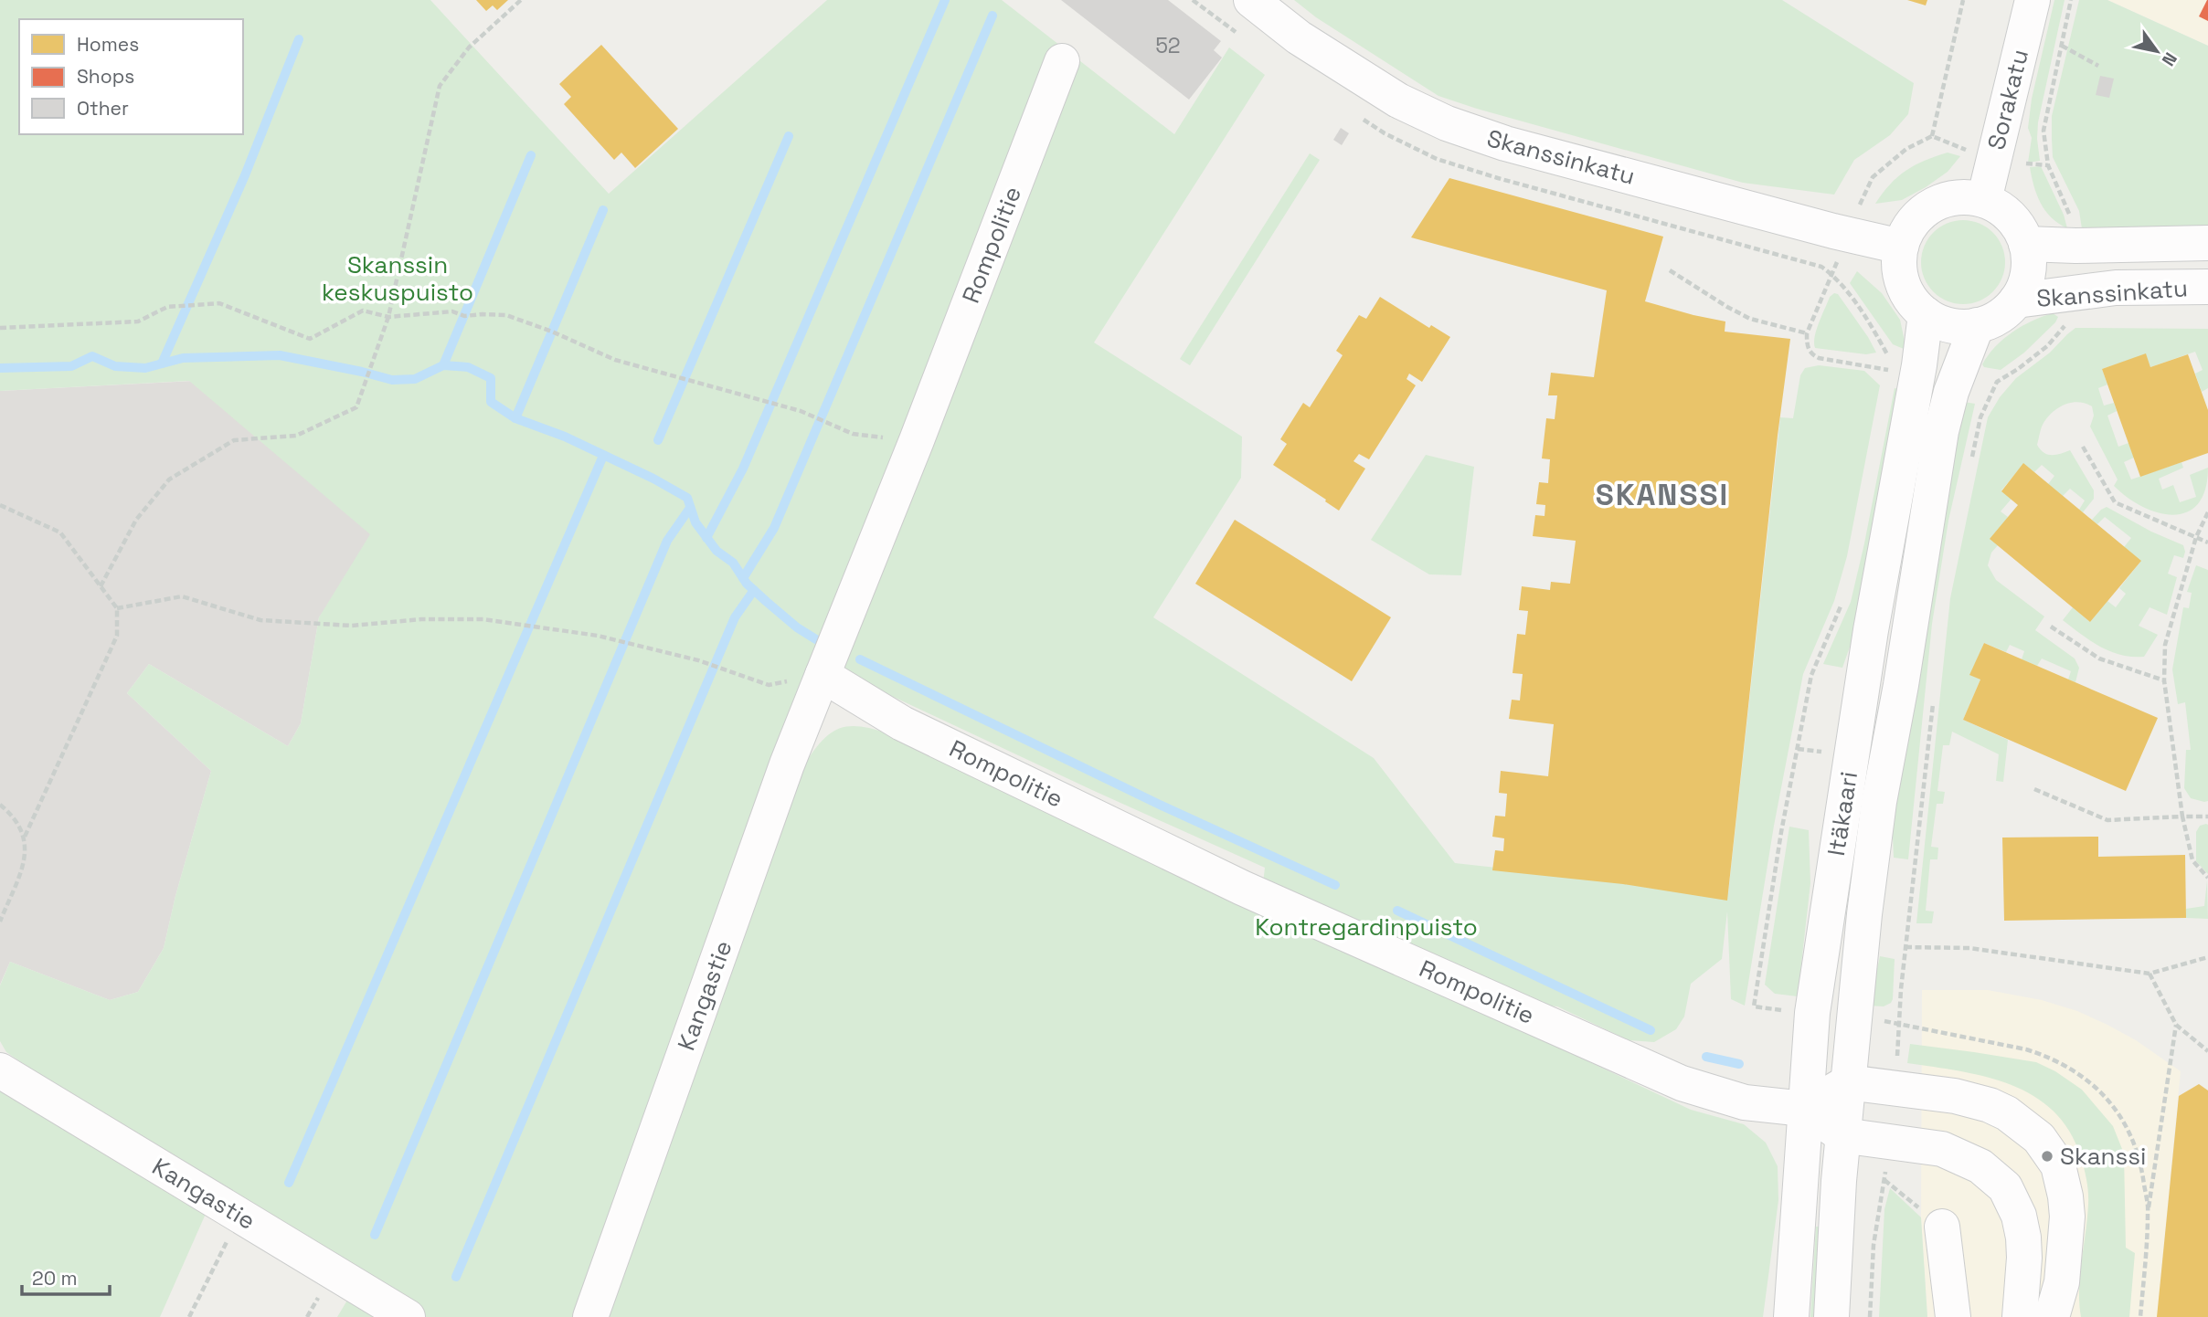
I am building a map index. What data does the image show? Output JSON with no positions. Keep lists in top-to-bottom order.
{
  "streets": {
    "street": [
      "Sorakatu",
      "Skanssinkatu",
      "Rompolitie",
      "Itäkaari",
      "Kangastie"
    ]
  },
  "crossings": [
    ["Sorakatu", "Skanssinkatu"],
    ["Sorakatu", "Itäkaari"],
    ["Skanssinkatu", "Itäkaari"],
    ["Rompolitie", "Itäkaari"],
    ["Rompolitie", "Kangastie"]
  ],
  "districts": ["SKANSSI"],
  "parks": ["Skanssin keskuspuisto", "Kontregardinpuisto"],
  "places": ["Skanssi"],
  "house_numbers": ["52"],
  "legend": ["Homes", "Shops", "Other"],
  "scale_bar": "20 m",
  "north": "bottom right"
}
